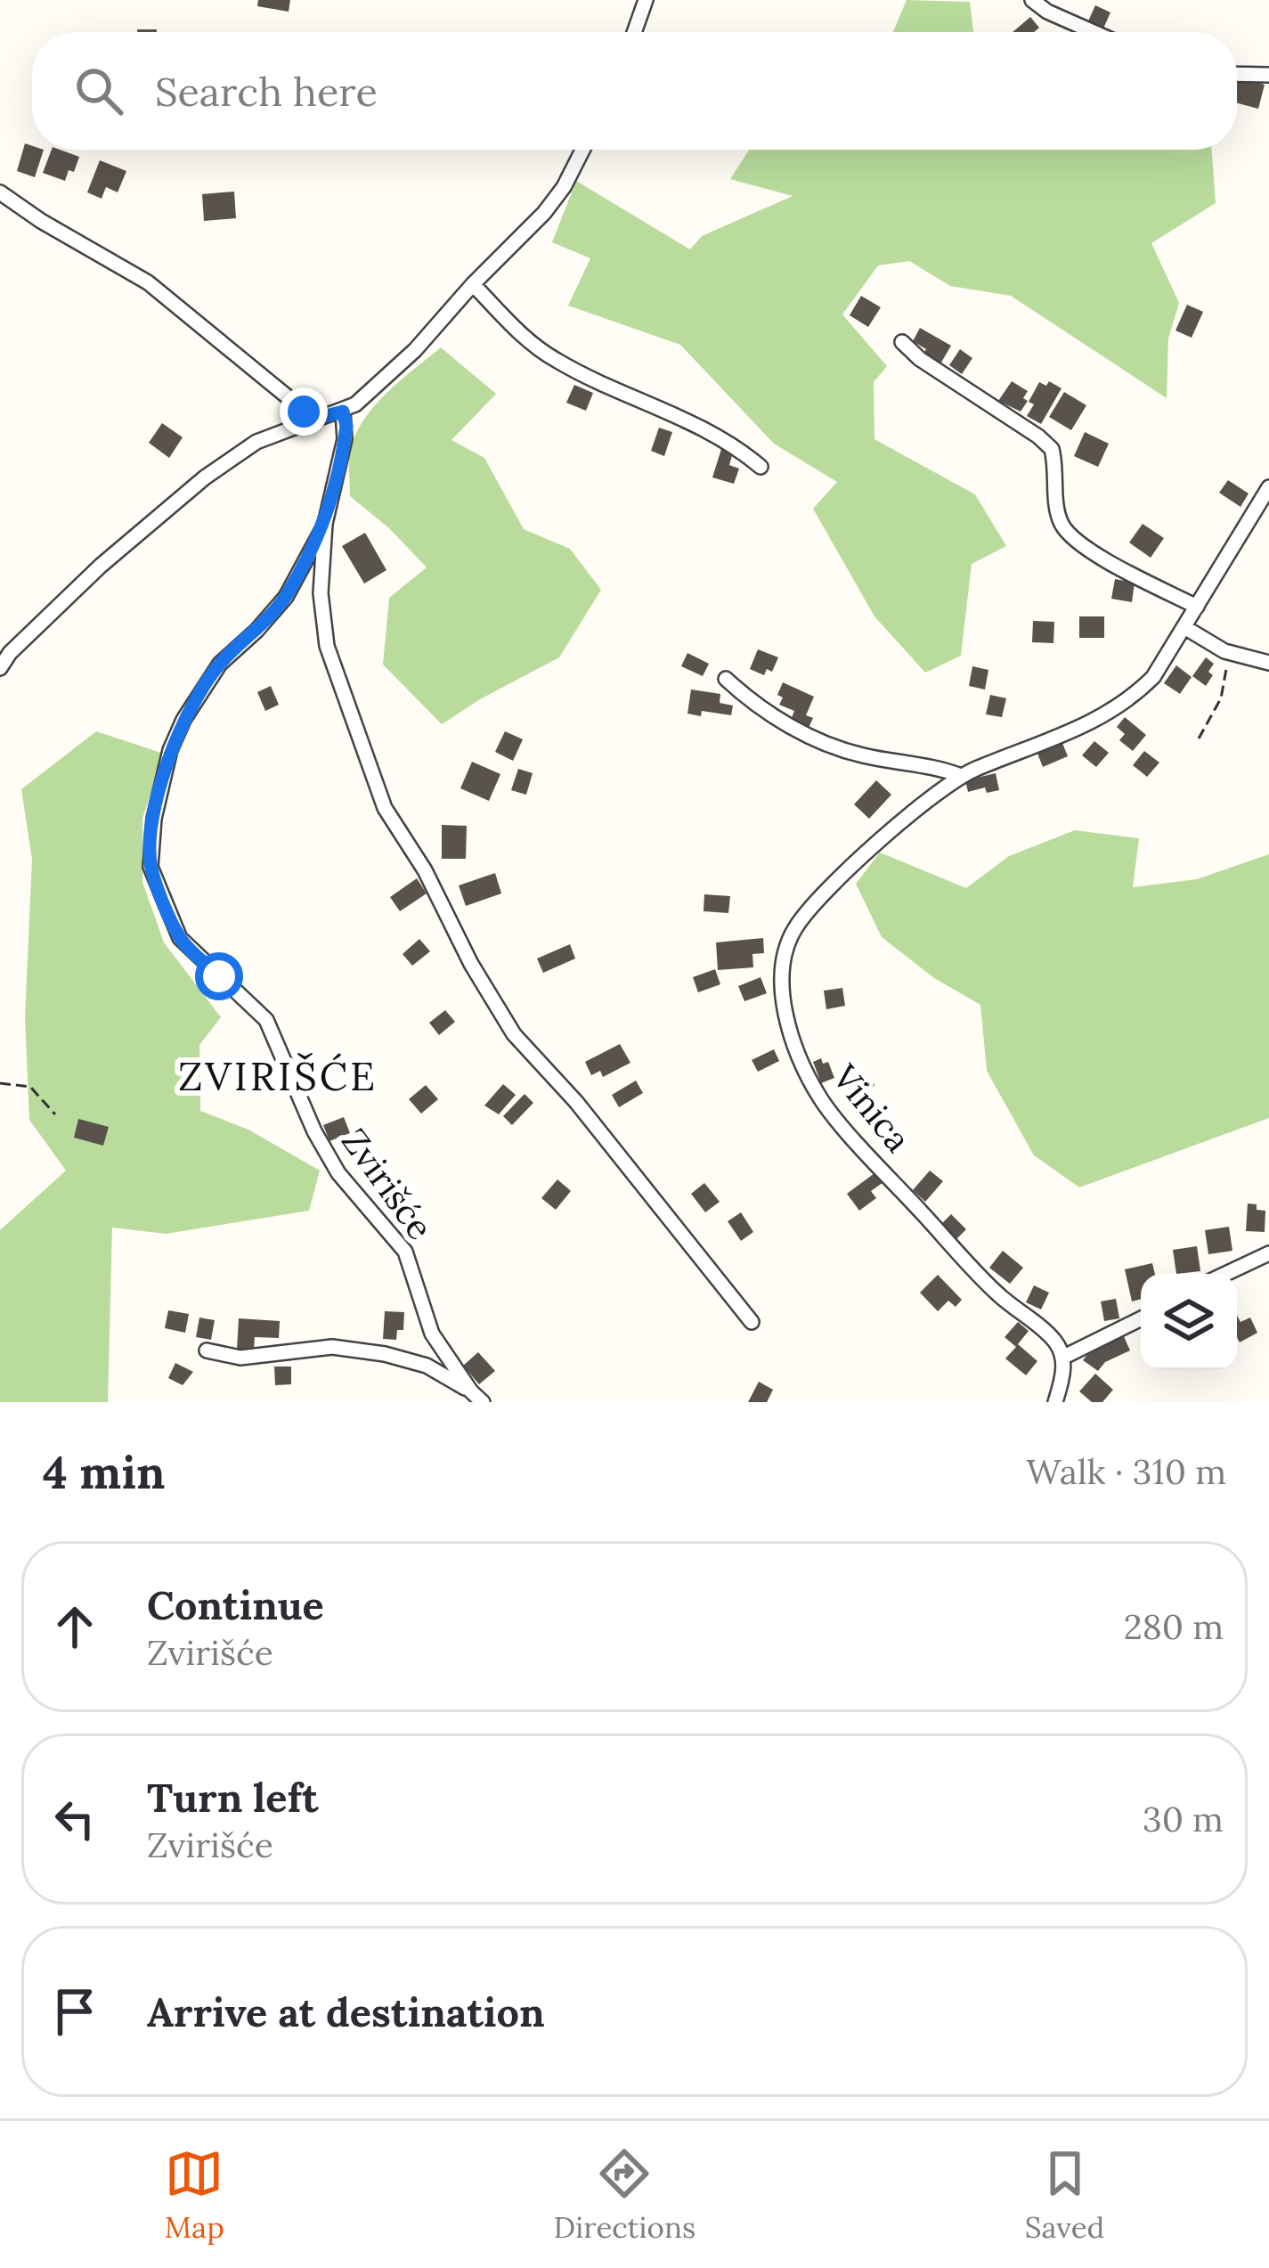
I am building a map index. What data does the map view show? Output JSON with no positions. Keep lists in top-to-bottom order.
{
  "streets": {
    "street": ["Vinica", "Zvirišće"]
  },
  "districts": ["ZVIRIŠĆE"],
  "page": {
    "search": "Search here",
    "heading": ["4 min", "Walk · 310 m"],
    "list": [
      ["Continue", "Zvirišće", "280 m"],
      ["Turn left", "Zvirišće", "30 m"],
      "Arrive at destination"
    ],
    "nav": ["Map", "Directions", "Saved"]
  }
}
